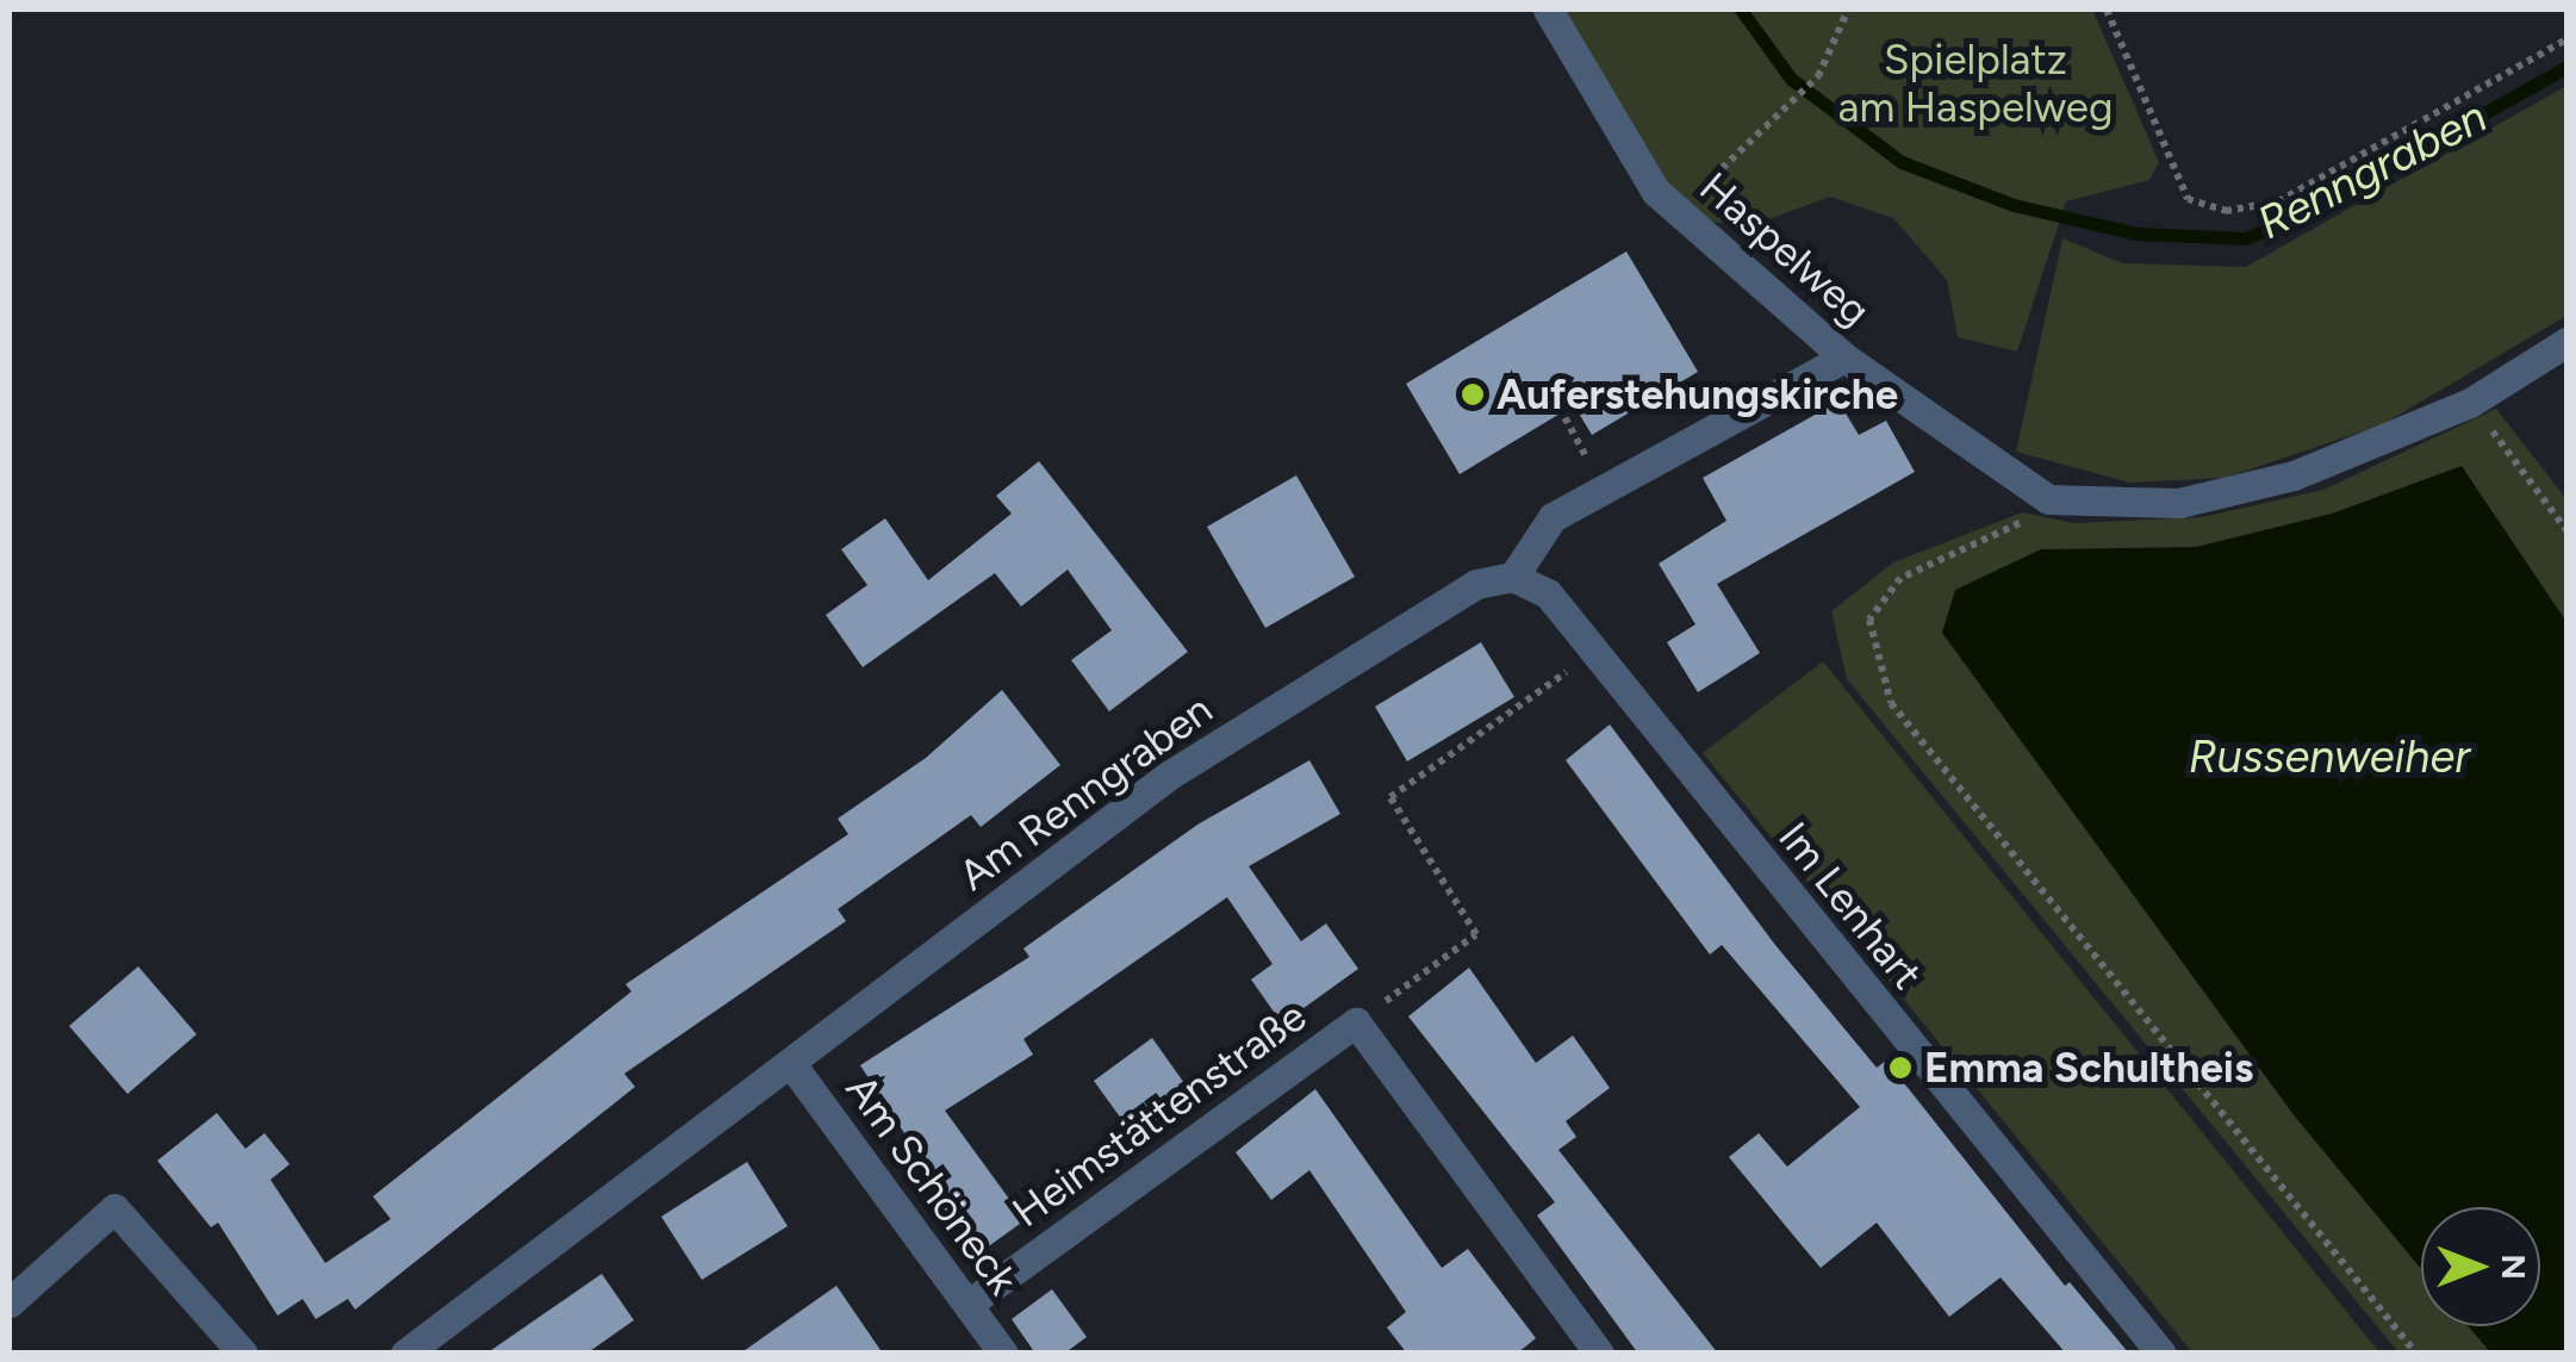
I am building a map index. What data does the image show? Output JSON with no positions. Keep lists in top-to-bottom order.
{
  "streets": {
    "street": [
      "Haspelweg",
      "Am Renngraben",
      "Im Lenhart",
      "Heimstättenstraße",
      "Am Schöneck"
    ]
  },
  "crossings": [
    ["Am Renngraben", "Im Lenhart"],
    ["Am Renngraben", "Am Schöneck"],
    ["Heimstättenstraße", "Am Schöneck"]
  ],
  "water": ["Renngraben", "Russenweiher"],
  "parks": ["Spielplatz am Haspelweg"],
  "places": ["Auferstehungskirche", "Emma Schultheis"],
  "north": "right"
}
